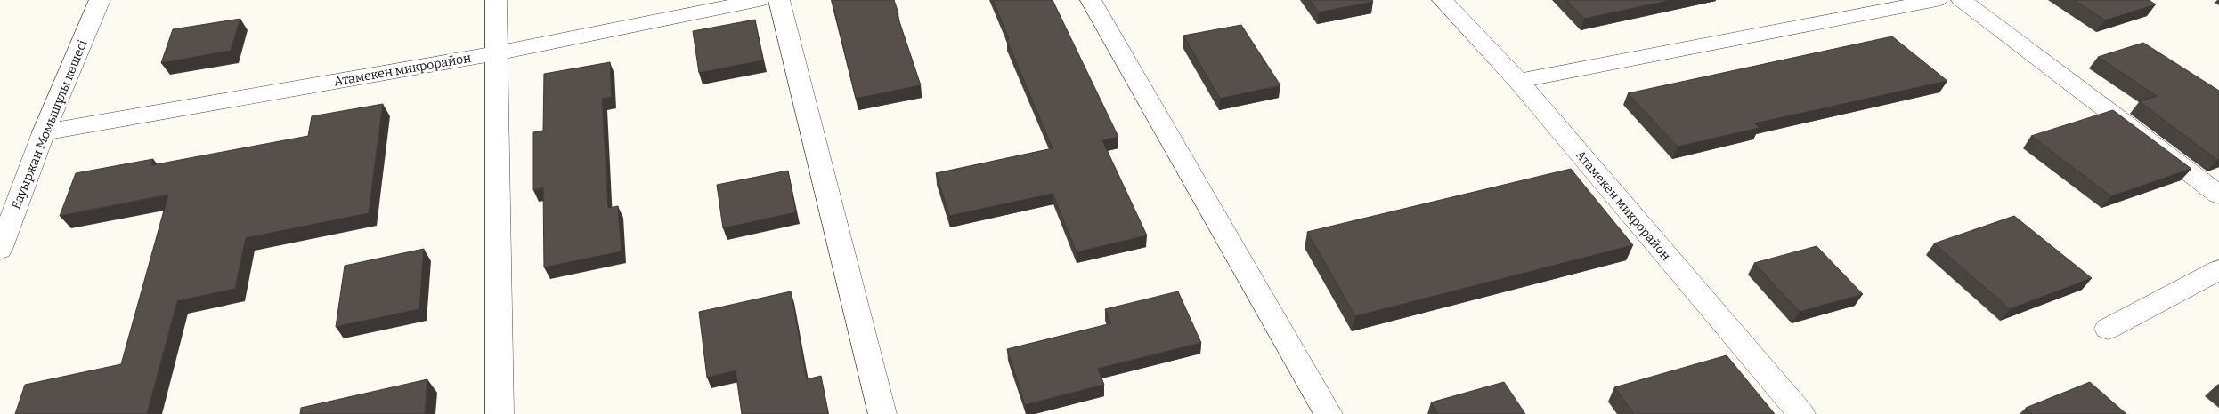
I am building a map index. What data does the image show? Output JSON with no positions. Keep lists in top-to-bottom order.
{
  "streets": {
    "street": ["Атамекен микрорайон", "Бауыржан Момышұлы көшесі"]
  },
  "crossings": [
    ["Атамекен микрорайон", "Бауыржан Момышұлы көшесі"]
  ]
}
